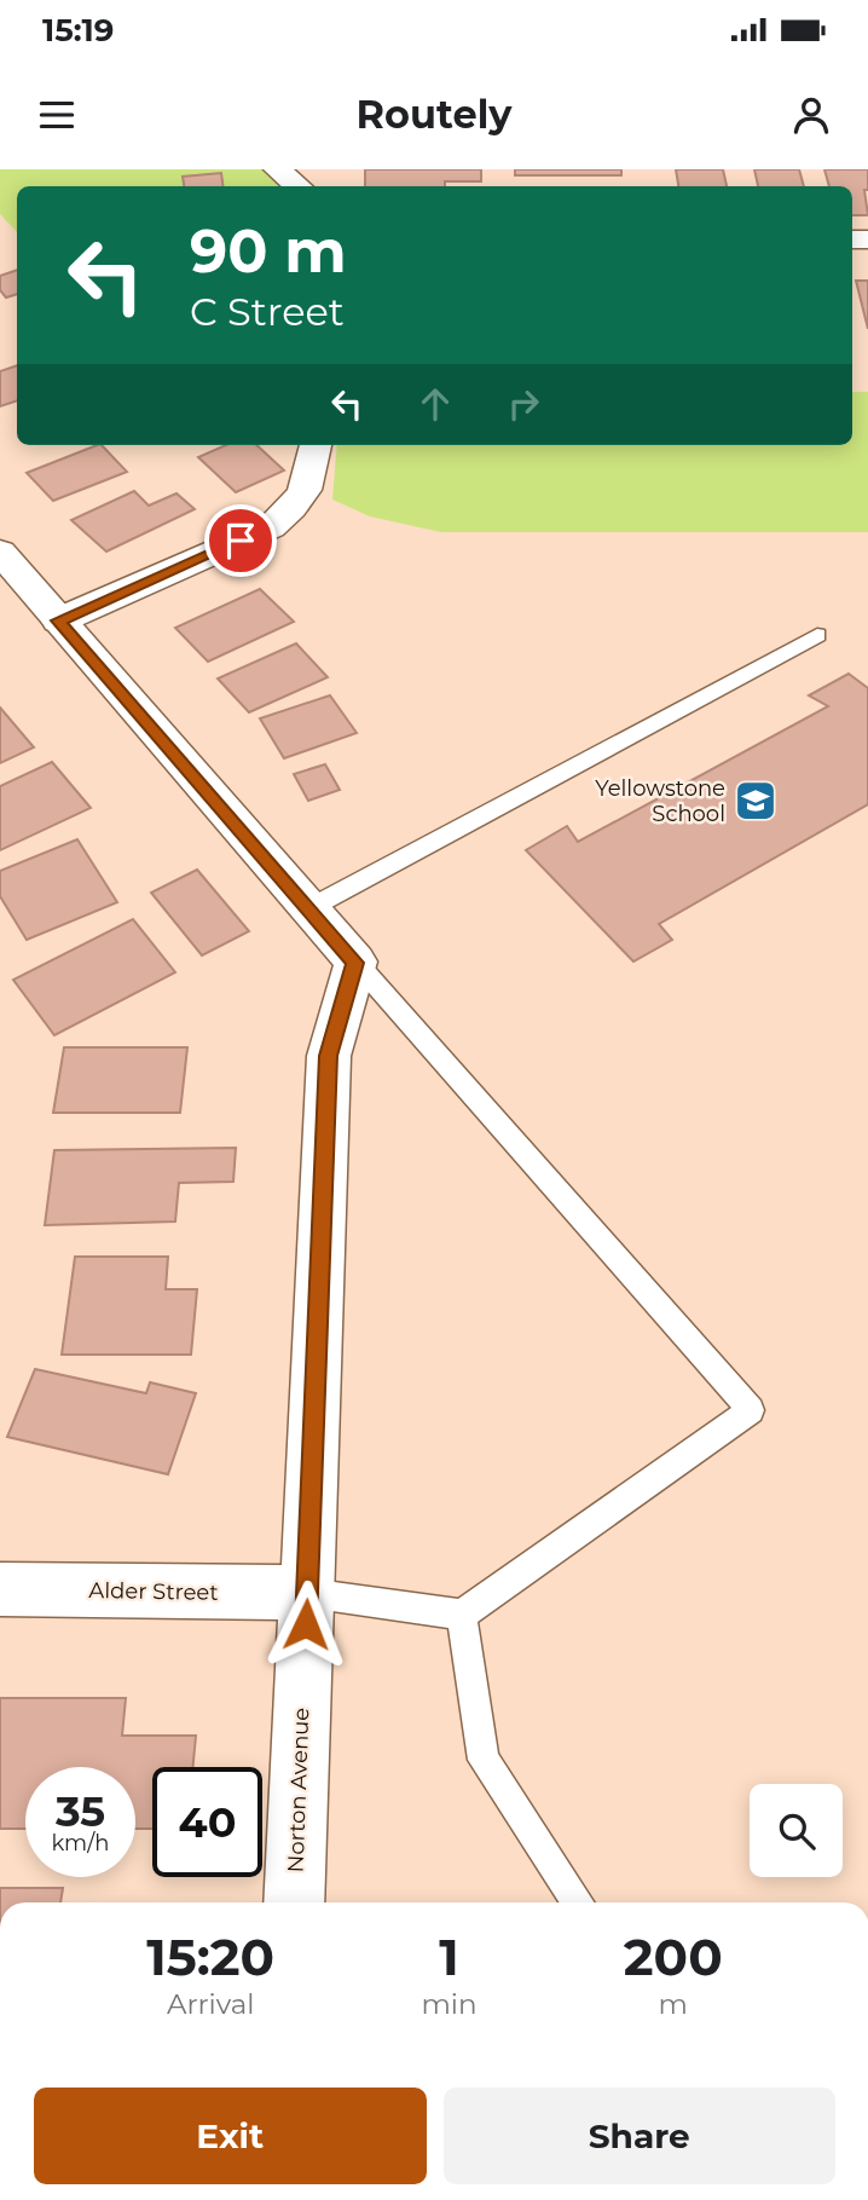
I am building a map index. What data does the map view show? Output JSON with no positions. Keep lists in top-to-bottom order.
{
  "streets": {
    "street": ["Alder Street", "Norton Avenue"]
  },
  "crossings": [
    ["Alder Street", "Norton Avenue"]
  ],
  "places": {
    "school or university": ["Yellowstone School"]
  },
  "page": {
    "status": "15:19",
    "header": "Routely",
    "turn": ["90 m", "C Street"],
    "speed": "35 km/h",
    "limit": "40",
    "eta": [
      "15:20",
      "Arrival",
      "1",
      "min",
      "200",
      "m"
    ],
    "buttons": ["Exit", "Share"]
  }
}
